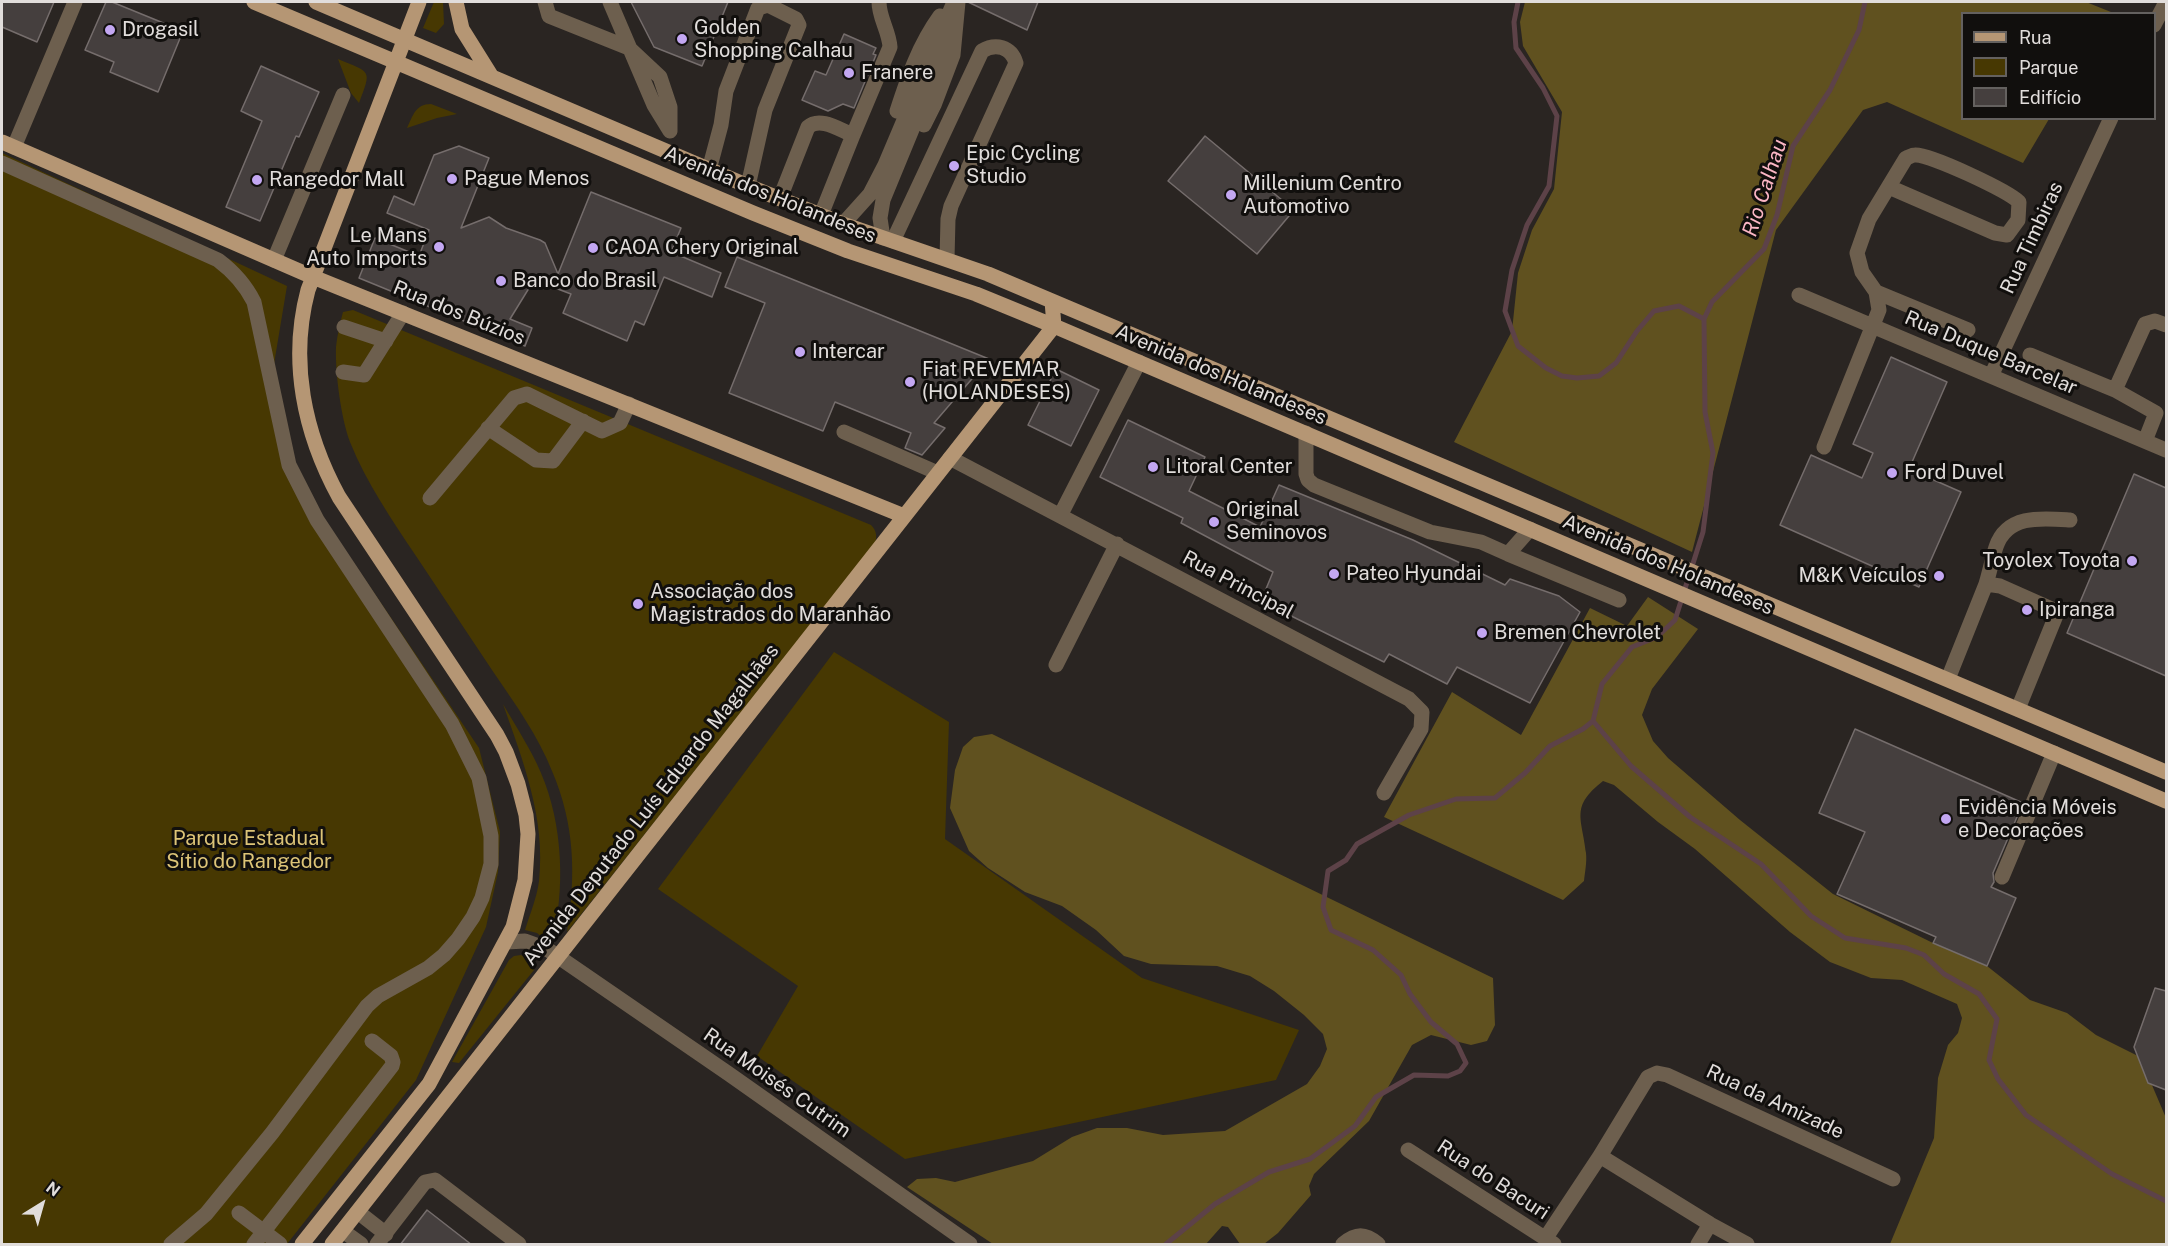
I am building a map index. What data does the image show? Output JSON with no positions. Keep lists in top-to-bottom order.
{
  "streets": {
    "main road": ["Avenida dos Holandeses", "Rua dos Búzios", "Avenida Deputado Luís Eduardo Magalhães"],
    "street": [
      "Rua Timbiras",
      "Rua Duque Barcelar",
      "Rua Principal",
      "Rua Moisés Cutrim",
      "Rua da Amizade",
      "Rua do Bacuri"
    ]
  },
  "crossings": [
    ["Avenida dos Holandeses", "Avenida Deputado Luís Eduardo Magalhães"],
    ["Rua Timbiras", "Rua Duque Barcelar"],
    ["Rua dos Búzios", "Avenida Deputado Luís Eduardo Magalhães"],
    ["Rua Principal", "Avenida Deputado Luís Eduardo Magalhães"],
    ["Avenida Deputado Luís Eduardo Magalhães", "Rua Moisés Cutrim"]
  ],
  "water": ["Rio Calhau"],
  "parks": ["Parque Estadual Sítio do Rangedor"],
  "places": [
    "Drogasil",
    "Golden Shopping Calhau",
    "Franere",
    "Epic Cycling Studio",
    "Pague Menos",
    "Rangedor Mall",
    "Millenium Centro Automotivo",
    "Le Mans Auto Imports",
    "CAOA Chery Original",
    "Banco do Brasil",
    "Intercar",
    "Fiat REVEMAR (HOLANDESES)",
    "Litoral Center",
    "Ford Duvel",
    "Original Seminovos",
    "Toyolex Toyota",
    "Pateo Hyundai",
    "M&K Veículos",
    "Associação dos Magistrados do Maranhão",
    "Ipiranga",
    "Bremen Chevrolet",
    "Evidência Móveis e Decorações"
  ],
  "legend": ["Rua", "Parque", "Edifício"],
  "north": "top right"
}
